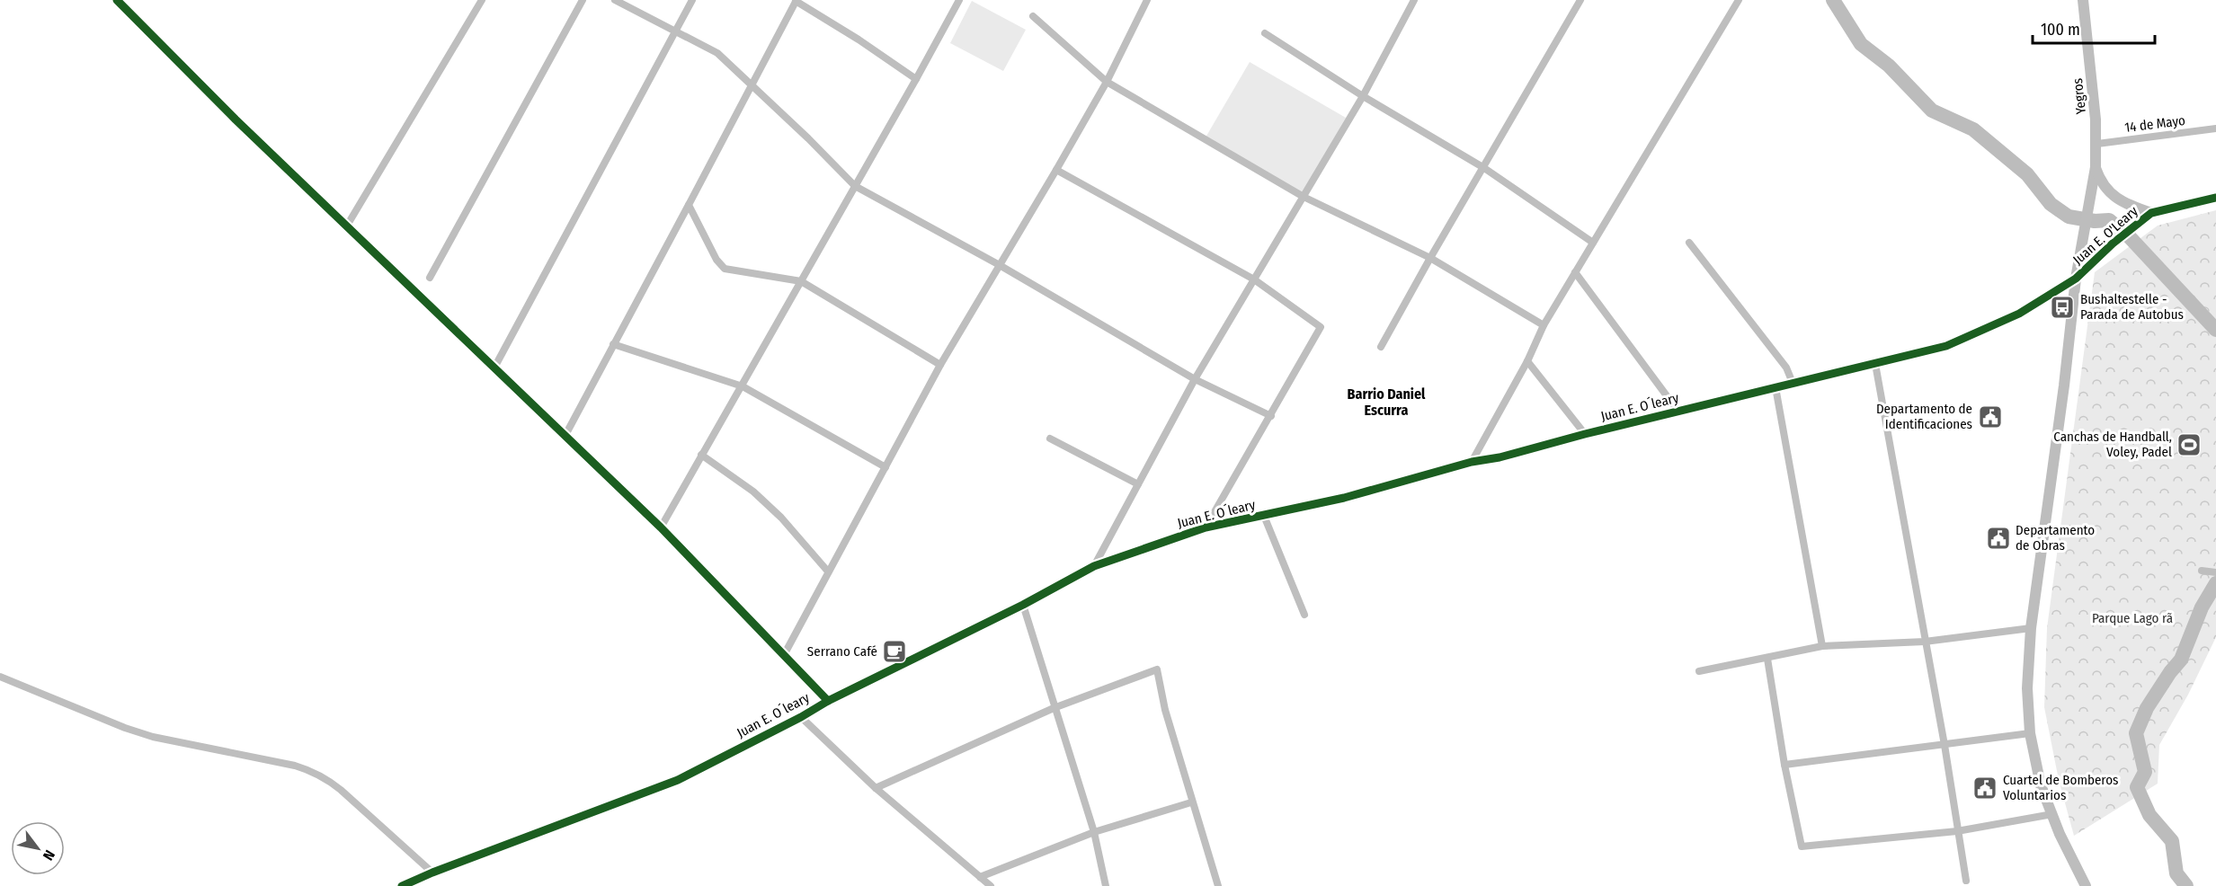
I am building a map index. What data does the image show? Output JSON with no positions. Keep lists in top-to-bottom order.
{
  "streets": {
    "main road": ["Yegros"],
    "street": ["14 de Mayo", "Juan E. O'Leary", "Juan E. O´leary"]
  },
  "crossings": [
    ["Yegros", "14 de Mayo"],
    ["Yegros", "Juan E. O'Leary"],
    ["Yegros", "Juan E. O´leary"],
    ["Juan E. O'Leary", "Juan E. O´leary"]
  ],
  "districts": ["Barrio Daniel Escurra"],
  "parks": ["Parque Lago rã"],
  "places": {
    "bus stop": ["Bushaltestelle - Parada de Autobus"],
    "public building": ["Departamento de Identificaciones", "Departamento de Obras", "Cuartel de Bomberos Voluntarios"],
    "sports": ["Canchas de Handball, Voley, Padel"],
    "cafe": ["Serrano Café"]
  },
  "scale_bar": "100 m",
  "north": "bottom right"
}
